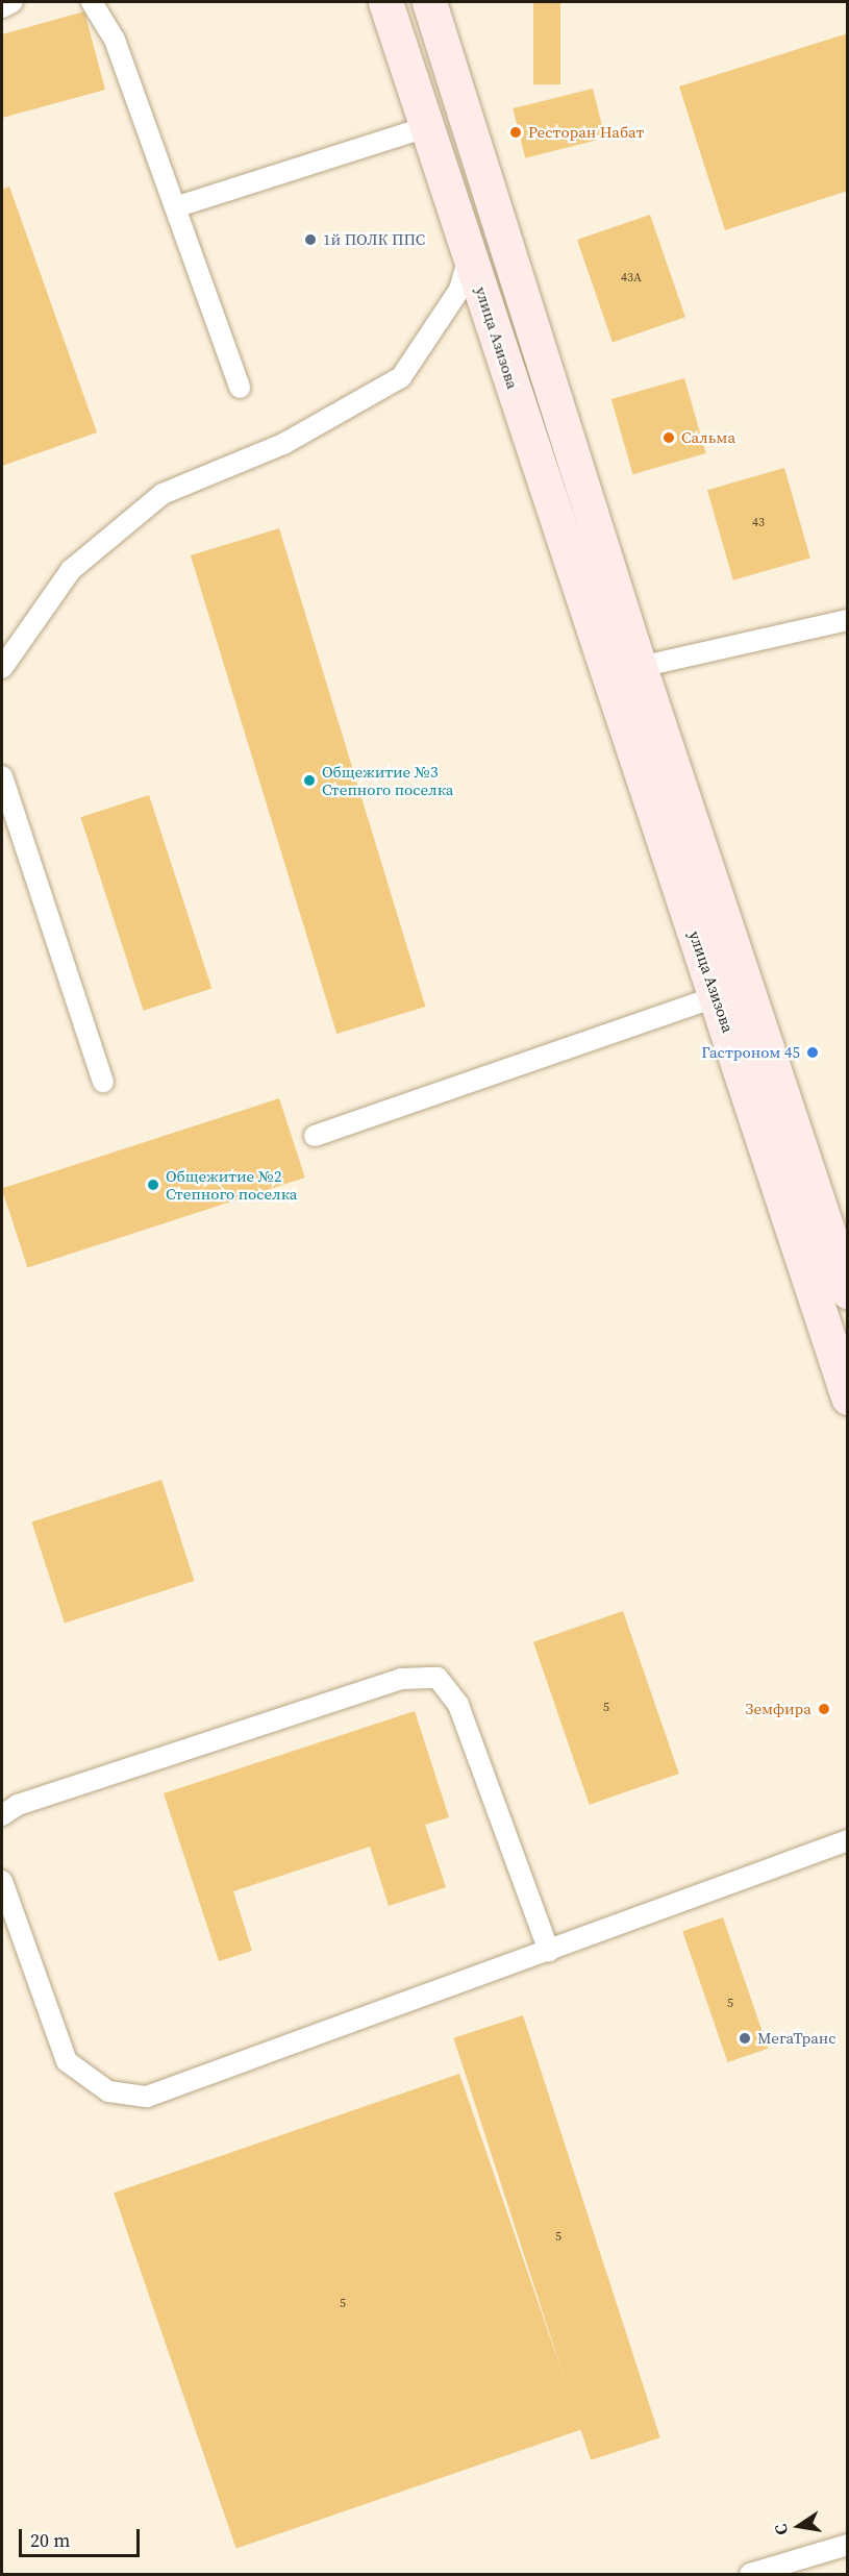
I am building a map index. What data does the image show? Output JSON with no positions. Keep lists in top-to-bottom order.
{
  "streets": {
    "main road": ["улица Азизова"]
  },
  "places": [
    "Ресторан Набат",
    "1й ПОЛК ППС",
    "Сальма",
    "Общежитие №3 Степного поселка",
    "Гастроном 45",
    "Общежитие №2 Степного поселка",
    "Земфира",
    "МегаТранс"
  ],
  "house_numbers": [
    "43А",
    "43",
    "5",
    "5",
    "5",
    "5"
  ],
  "scale_bar": "20 m",
  "north": "left"
}
